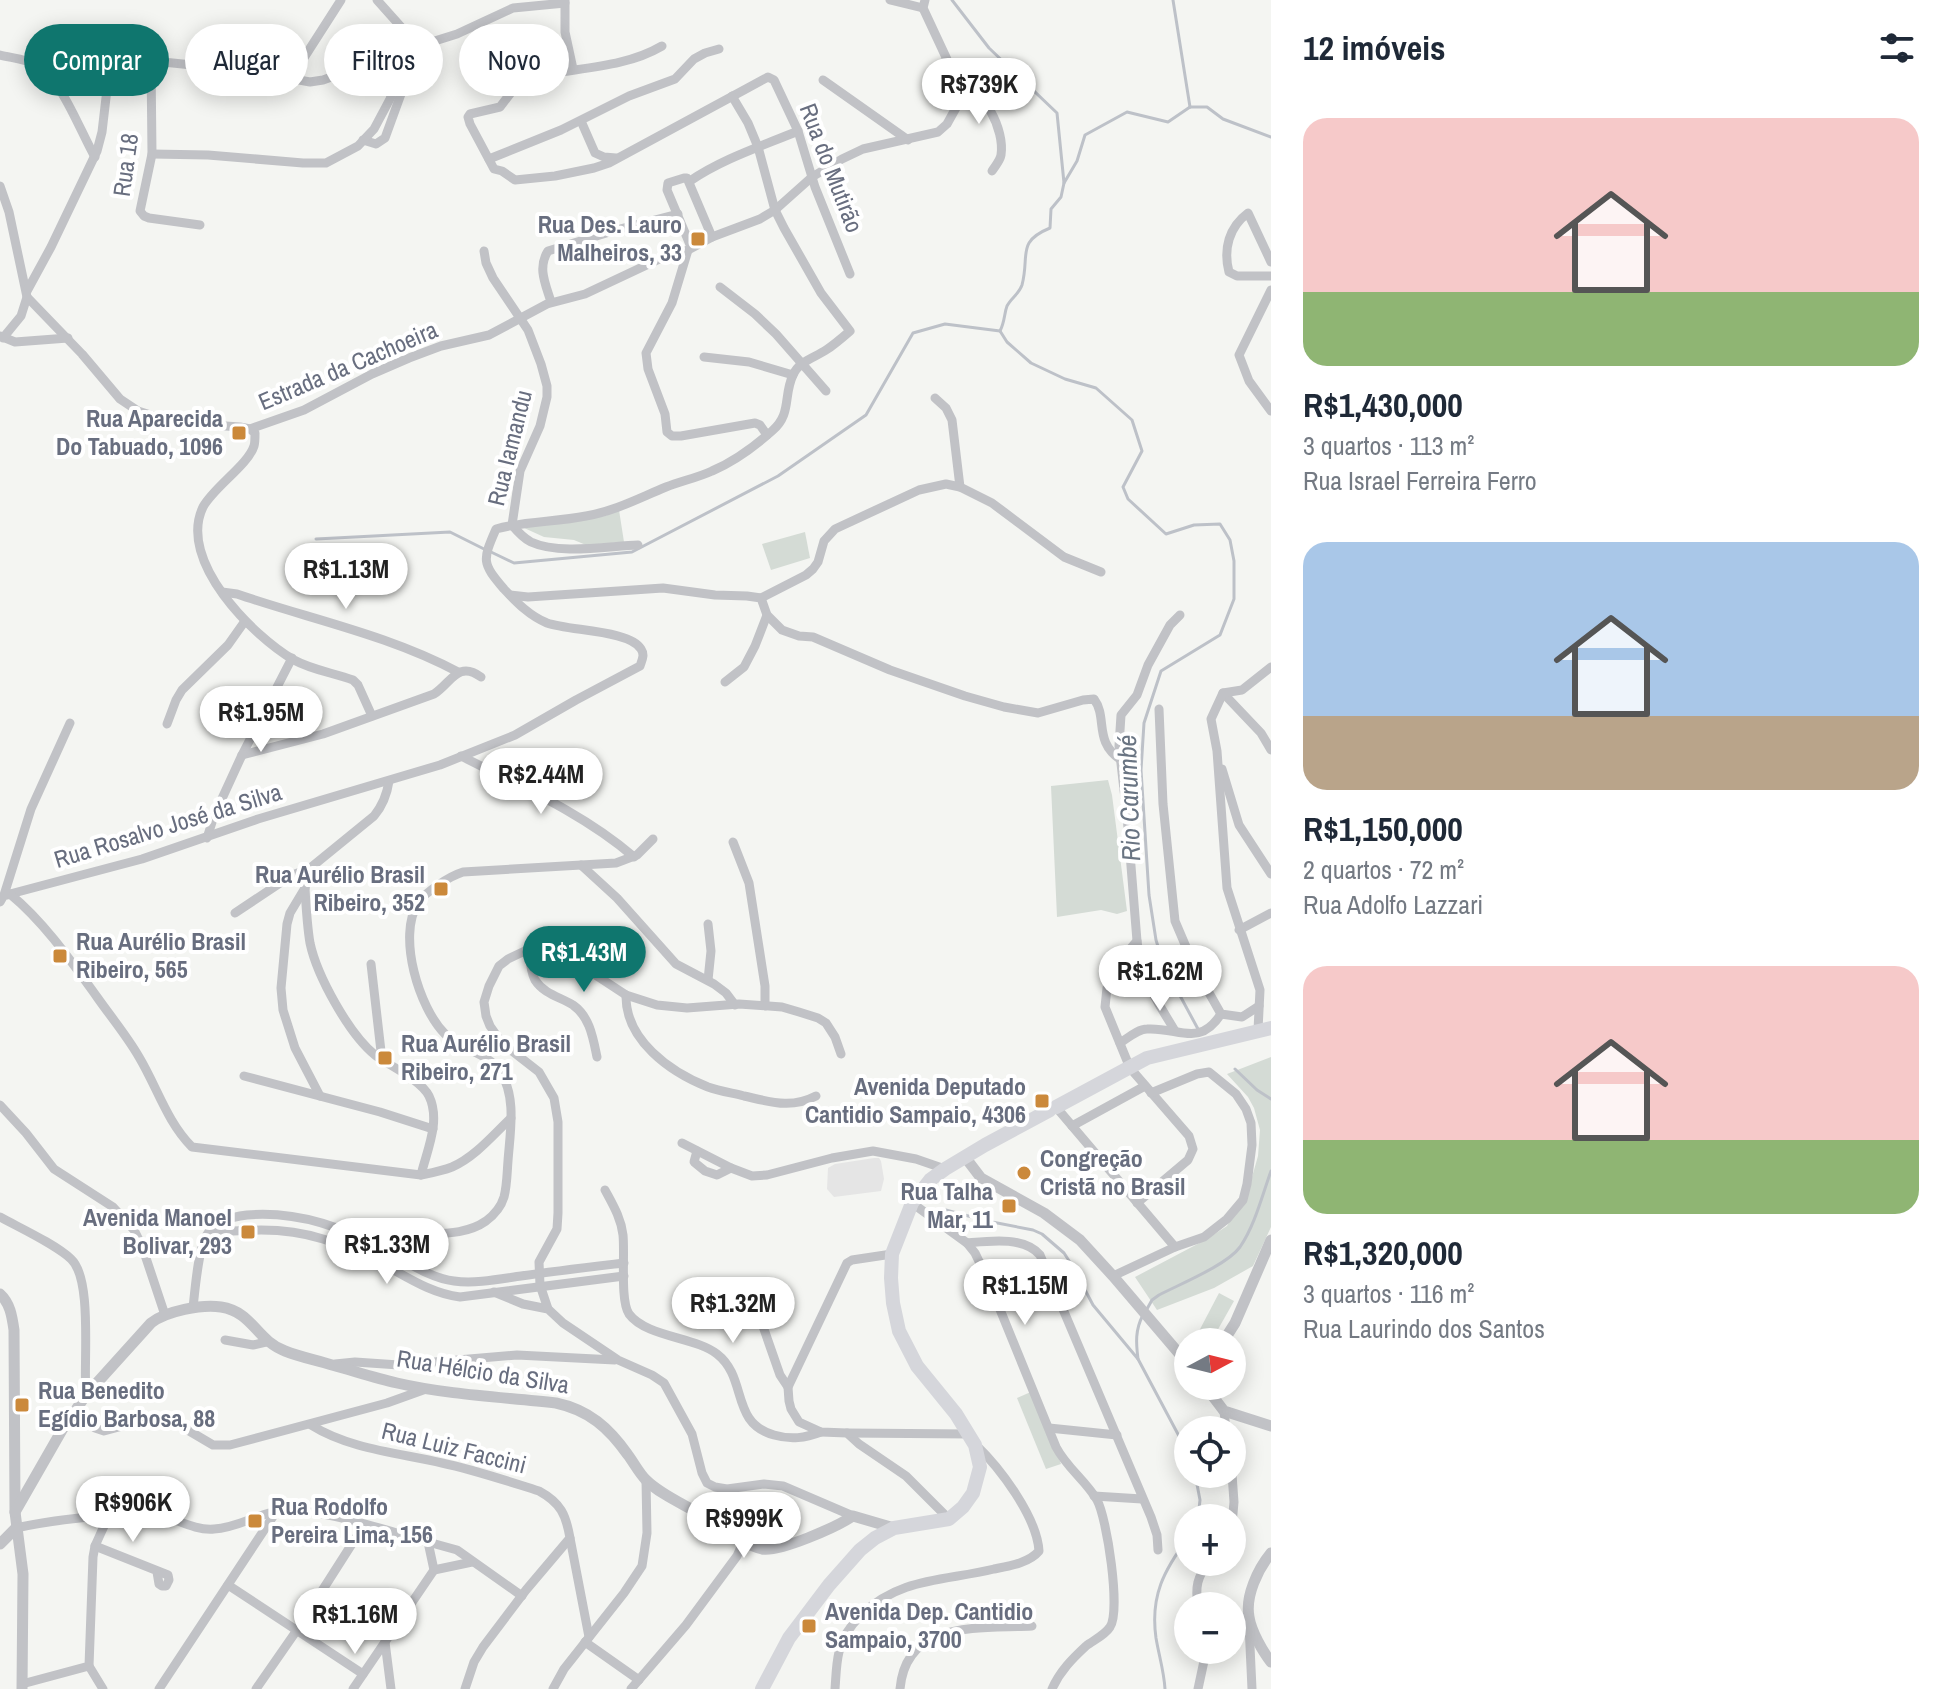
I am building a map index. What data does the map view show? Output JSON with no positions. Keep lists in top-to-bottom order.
{
  "streets": {
    "street": [
      "Rua 18",
      "Rua do Mutirão",
      "Estrada da Cachoeira",
      "Rua Iamandu",
      "Rua Rosalvo José da Silva",
      "Rua Hélcio da Silva",
      "Rua Luiz Faccini"
    ]
  },
  "crossings": [
    ["Rua do Mutirão", "Estrada da Cachoeira"],
    ["Estrada da Cachoeira", "Rua Iamandu"]
  ],
  "water": ["Rio Carumbé"],
  "places": {
    "transit": [
      "Rua Des. Lauro Malheiros, 33",
      "Rua Aparecida Do Tabuado, 1096",
      "Rua Aurélio Brasil Ribeiro, 352",
      "Rua Aurélio Brasil Ribeiro, 565",
      "Rua Aurélio Brasil Ribeiro, 271",
      "Avenida Deputado Cantidio Sampaio, 4306",
      "Rua Talha Mar, 11",
      "Avenida Manoel Bolivar, 293",
      "Rua Benedito Egídio Barbosa, 88",
      "Rua Rodolfo Pereira Lima, 156",
      "Avenida Dep. Cantidio Sampaio, 3700"
    ],
    "other": ["Congreção Cristã no Brasil"]
  },
  "north": "right",
  "page": {
    "heading": "12 imóveis",
    "chip": [
      "Comprar",
      "Alugar",
      "Filtros",
      "Novo"
    ],
    "price": [
      "R$739K",
      "R$1.13M",
      "R$1.95M",
      "R$2.44M",
      "R$1.43M",
      "R$1.62M",
      "R$1.33M",
      "R$1.15M",
      "R$1.32M",
      "R$906K",
      "R$999K",
      "R$1.16M"
    ],
    "list": [
      {
        "name": "R$1,430,000",
        "note": "3 quartos · 113 m² · Rua Israel Ferreira Ferro"
      },
      {
        "name": "R$1,150,000",
        "note": "2 quartos · 72 m² · Rua Adolfo Lazzari"
      },
      {
        "name": "R$1,320,000",
        "note": "3 quartos · 116 m² · Rua Laurindo dos Santos"
      }
    ],
    "map_buttons": ["+", "−"]
  }
}
